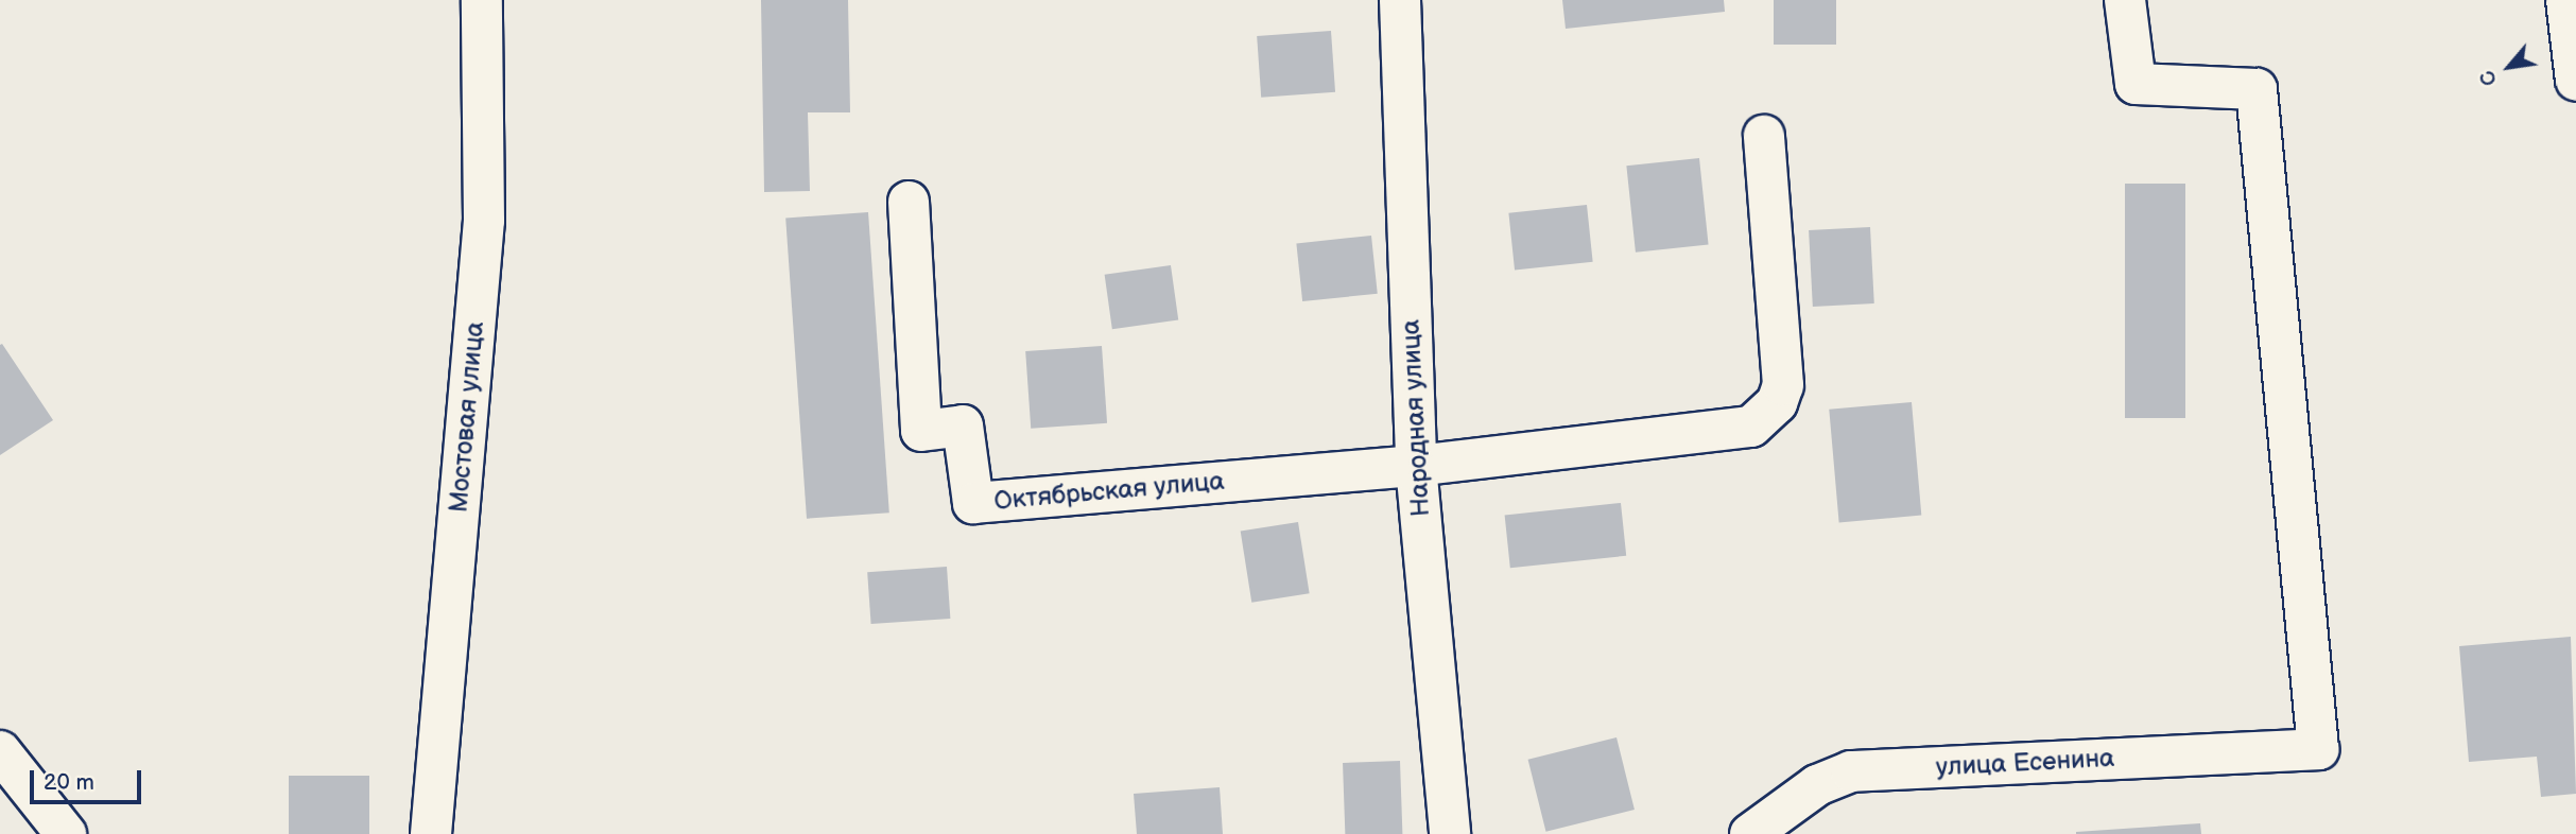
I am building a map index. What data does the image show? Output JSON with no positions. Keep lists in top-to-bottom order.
{
  "streets": {
    "street": [
      "Мостовая улица",
      "Народная улица",
      "Октябрьская улица",
      "улица Есенина"
    ]
  },
  "crossings": [
    ["Народная улица", "Октябрьская улица"]
  ],
  "scale_bar": "20 m",
  "north": "bottom left"
}
